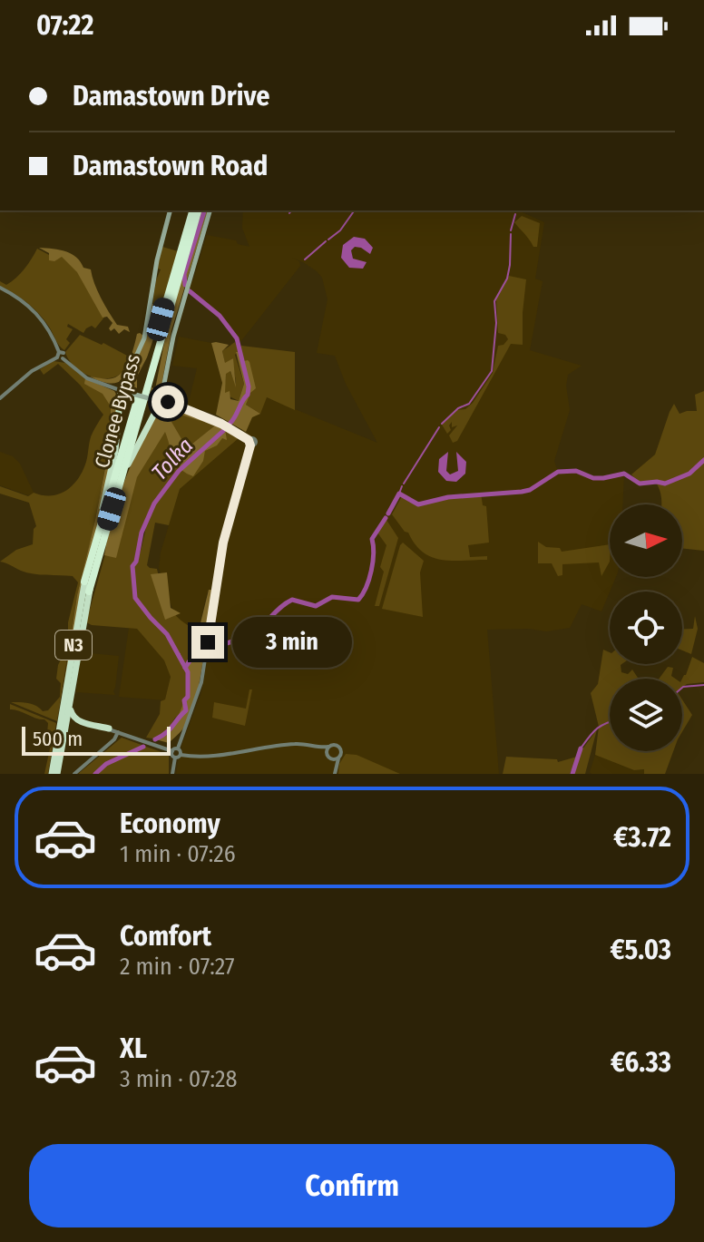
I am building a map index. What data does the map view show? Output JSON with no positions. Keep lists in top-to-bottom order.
{
  "streets": {
    "highway": ["Clonee Bypass", "N3"]
  },
  "crossings": [
    ["Clonee Bypass", "N3"]
  ],
  "water": ["Tolka"],
  "scale_bar": "500 m",
  "north": "right",
  "page": {
    "status": "07:22",
    "banner": ["Damastown Drive", "Damastown Road"],
    "bubble": "3 min",
    "scale": "500 m",
    "list": [
      {
        "name": "Economy",
        "note": "1 min · 07:26",
        "value": "€3.72"
      },
      {
        "name": "Comfort",
        "note": "2 min · 07:27",
        "value": "€5.03"
      },
      {
        "name": "XL",
        "note": "3 min · 07:28",
        "value": "€6.33"
      }
    ],
    "buttons": "Confirm"
  }
}
